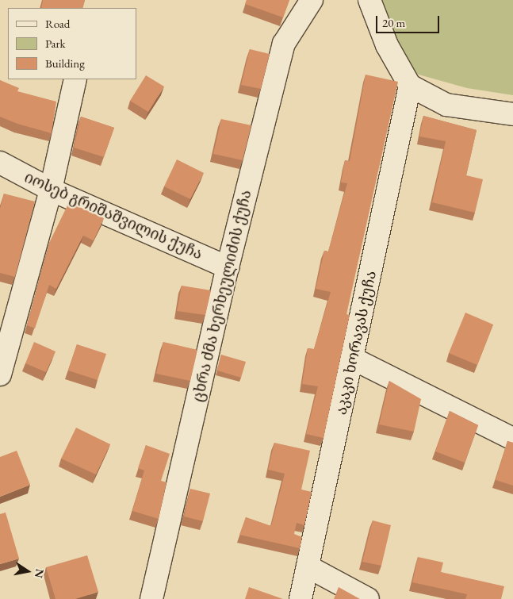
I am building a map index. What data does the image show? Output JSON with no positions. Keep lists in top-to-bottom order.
{
  "streets": {
    "street": ["იოსებ გრიშაშვილის ქუჩა", "ცხრა ძმა ხერხეულიძის ქუჩა", "აკაკი ხორავას ქუჩა"]
  },
  "crossings": [
    ["იოსებ გრიშაშვილის ქუჩა", "ცხრა ძმა ხერხეულიძის ქუჩა"]
  ],
  "legend": ["Road", "Park", "Building"],
  "scale_bar": "20 m",
  "north": "right"
}
